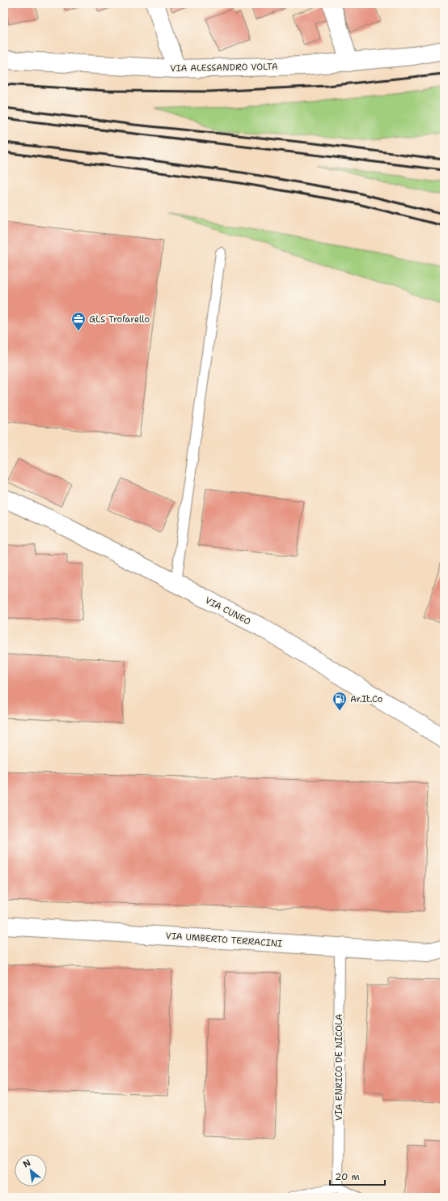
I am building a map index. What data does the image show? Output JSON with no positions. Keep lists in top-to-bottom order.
{
  "streets": {
    "street": ["VIA ALESSANDRO VOLTA", "VIA CUNEO", "VIA UMBERTO TERRACINI"],
    "lane": ["VIA ENRICO DE NICOLA"]
  },
  "crossings": [
    ["VIA UMBERTO TERRACINI", "VIA ENRICO DE NICOLA"]
  ],
  "places": {
    "office": ["GLS Trofarello"],
    "fuel station": ["Ar.It.Co"]
  },
  "scale_bar": "20 m",
  "north": "top left"
}
